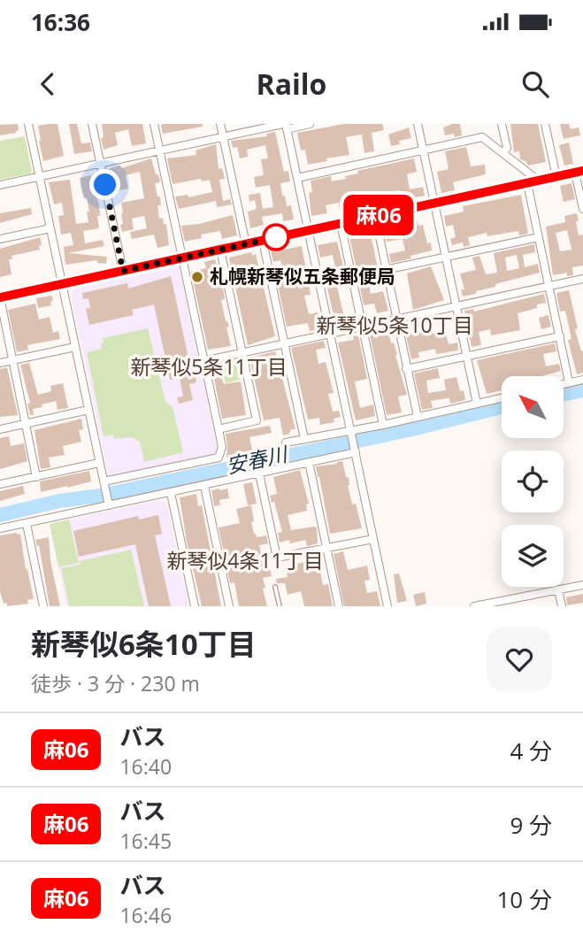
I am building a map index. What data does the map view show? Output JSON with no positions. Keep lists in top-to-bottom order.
{
  "districts": ["新琴似5条10丁目", "新琴似5条11丁目", "新琴似4条11丁目"],
  "water": ["安春川"],
  "places": ["札幌新琴似五条郵便局"],
  "lines": ["bus line 麻06"],
  "north": "top left",
  "page": {
    "status": "16:36",
    "header": "Railo",
    "on_map": "麻06",
    "heading": ["新琴似6条10丁目", "徒歩 · 3 分 · 230 m"],
    "list": [
      {
        "mark": "麻06",
        "name": "バス",
        "note": "16:40",
        "value": "4 分"
      },
      {
        "mark": "麻06",
        "name": "バス",
        "note": "16:45",
        "value": "9 分"
      },
      {
        "mark": "麻06",
        "name": "バス",
        "note": "16:46",
        "value": "10 分"
      }
    ]
  }
}
